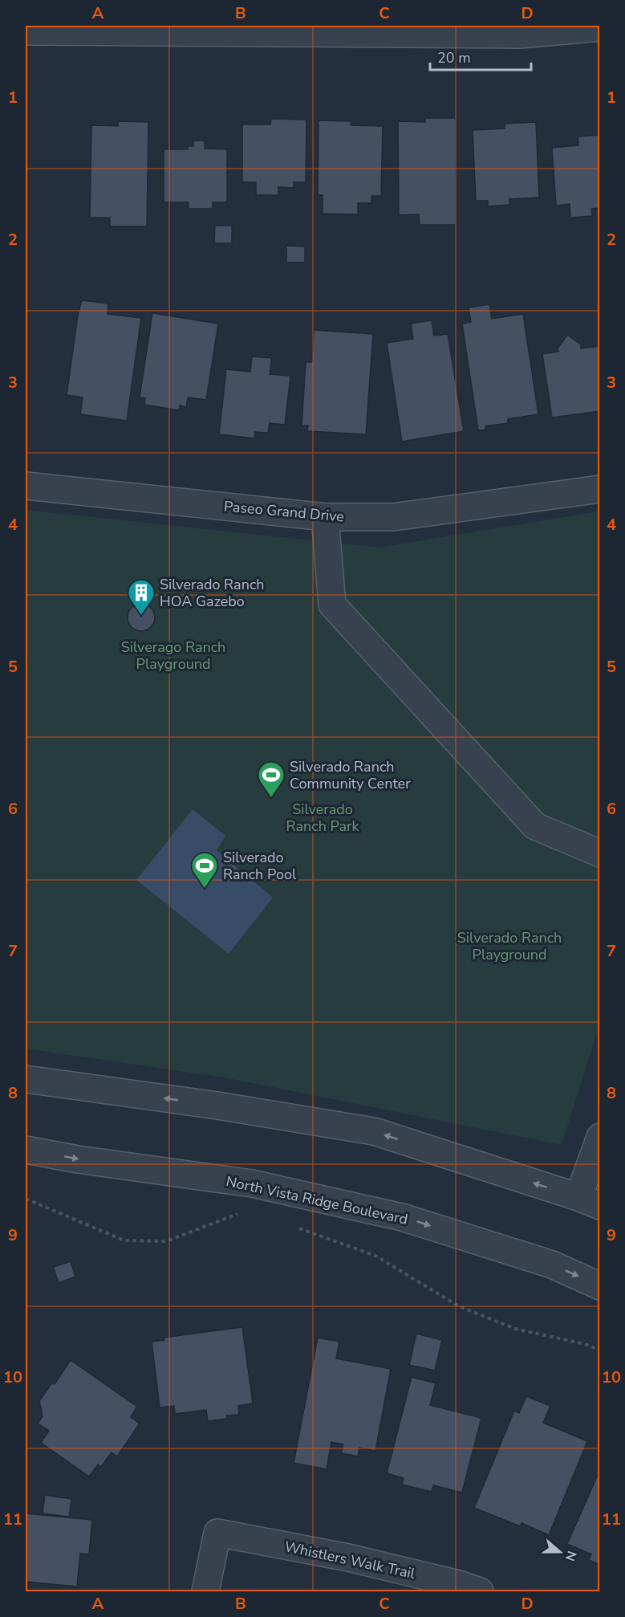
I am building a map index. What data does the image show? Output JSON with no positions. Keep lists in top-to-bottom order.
{
  "streets": {
    "street": ["Paseo Grand Drive", "North Vista Ridge Boulevard", "Whistlers Walk Trail"]
  },
  "parks": ["Silverago Ranch Playground", "Silverado Ranch Park", "Silverado Ranch Playground"],
  "places": {
    "building": ["Silverado Ranch HOA Gazebo"],
    "sports": ["Silverado Ranch Community Center", "Silverado Ranch Pool"]
  },
  "scale_bar": "20 m",
  "north": "right",
  "grid": {
    "columns": [
      "A",
      "B",
      "C",
      "D"
    ],
    "rows": [
      "1",
      "2",
      "3",
      "4",
      "5",
      "6",
      "7",
      "8",
      "9",
      "10",
      "11"
    ]
  }
}
